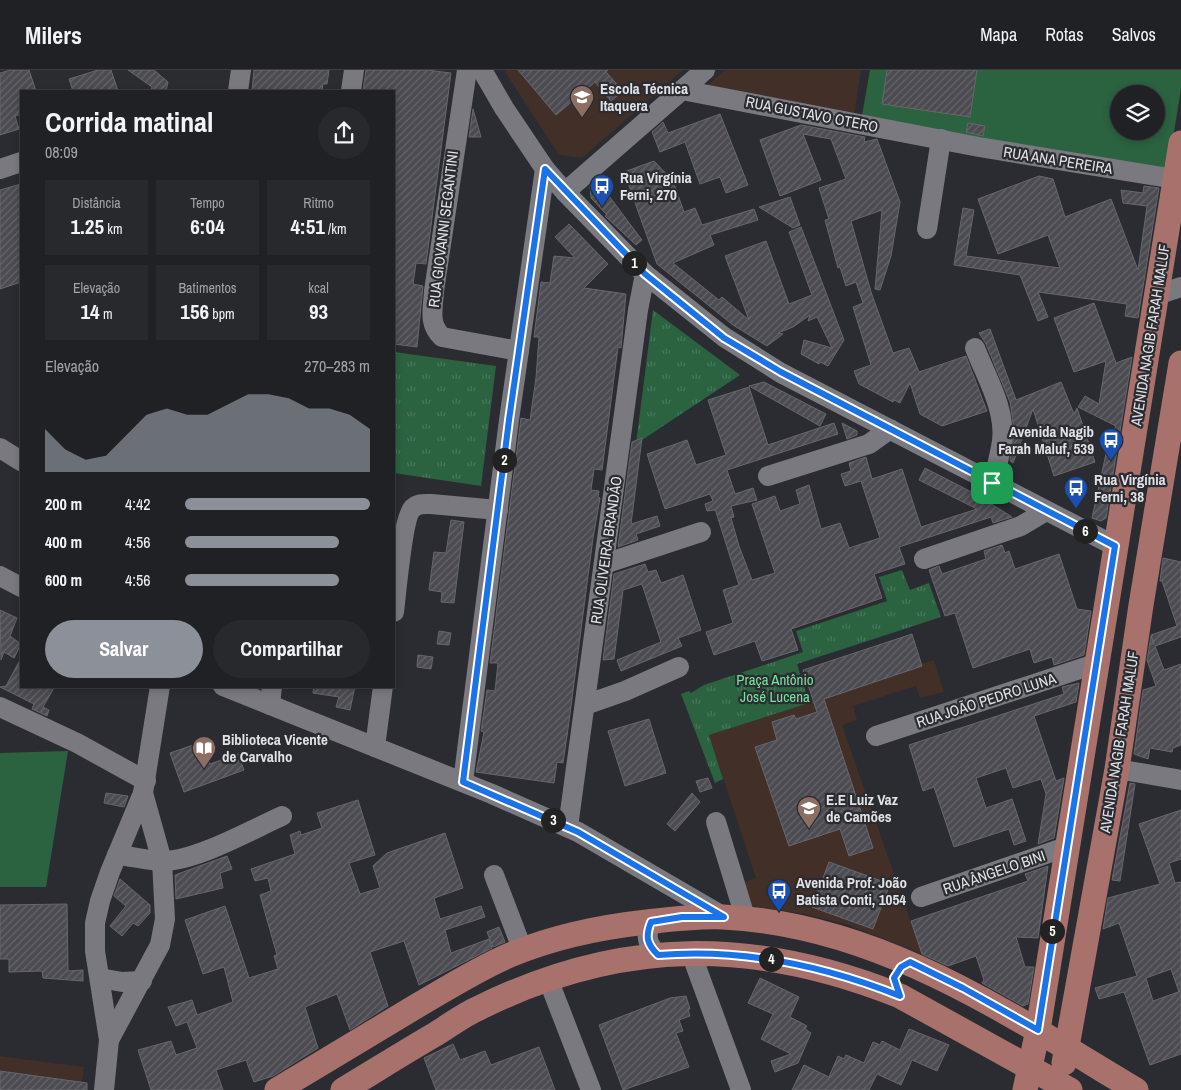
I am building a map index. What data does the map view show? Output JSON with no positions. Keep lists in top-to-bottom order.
{
  "streets": {
    "main road": ["AVENIDA NAGIB FARAH MALUF"],
    "street": [
      "RUA GUSTAVO OTERO",
      "RUA ANA PEREIRA",
      "RUA GIOVANNI SEGANTINI",
      "RUA OLIVEIRA BRANDÃO",
      "RUA JOÃO PEDRO LUNA",
      "RUA ÂNGELO BINI"
    ]
  },
  "crossings": [
    ["RUA GUSTAVO OTERO", "RUA ANA PEREIRA"],
    ["RUA ANA PEREIRA", "AVENIDA NAGIB FARAH MALUF"],
    ["AVENIDA NAGIB FARAH MALUF", "RUA JOÃO PEDRO LUNA"],
    ["AVENIDA NAGIB FARAH MALUF", "RUA ÂNGELO BINI"]
  ],
  "parks": ["Praça Antônio José Lucena"],
  "places": {
    "school or university": ["Escola Técnica Itaquera", "E.E Luiz Vaz de Camões"],
    "bus stop": [
      "Rua Virgínia Ferni, 270",
      "Avenida Nagib Farah Maluf, 539",
      "Rua Virgínia Ferni, 38",
      "Avenida Prof. João Batista Conti, 1054"
    ],
    "library": ["Biblioteca Vicente de Carvalho"]
  },
  "page": {
    "header": "Milers",
    "nav": ["Mapa", "Rotas", "Salvos"],
    "heading": ["Corrida matinal", "08:09"],
    "stats": [
      ["Distância", "1.25 km"],
      ["Tempo", "6:04"],
      ["Ritmo", "4:51 /km"],
      ["Elevação", "14 m"],
      ["Batimentos", "156 bpm"],
      ["kcal", "93"]
    ],
    "pins": [
      "1",
      "2",
      "6",
      "3",
      "5",
      "4"
    ],
    "chart": ["Elevação", "270–283 m"],
    "list": [
      {
        "name": "200 m",
        "note": "4:42"
      },
      {
        "name": "400 m",
        "note": "4:56"
      },
      {
        "name": "600 m",
        "note": "4:56"
      }
    ],
    "buttons": ["Salvar", "Compartilhar"]
  }
}
